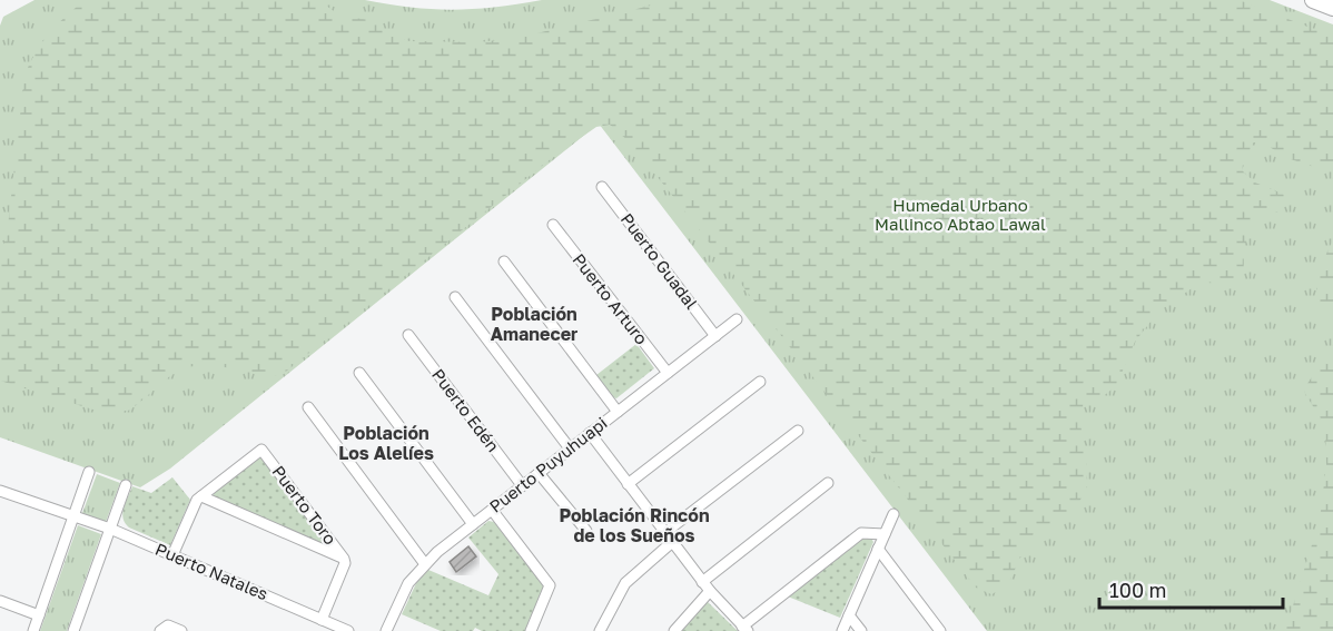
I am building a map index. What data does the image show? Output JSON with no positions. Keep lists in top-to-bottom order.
{
  "streets": {
    "street": [
      "Puerto Guadal",
      "Puerto Arturo",
      "Puerto Edén",
      "Puerto Puyuhuapi",
      "Puerto Toro",
      "Puerto Natales"
    ]
  },
  "crossings": [
    ["Puerto Guadal", "Puerto Puyuhuapi"],
    ["Puerto Arturo", "Puerto Puyuhuapi"],
    ["Puerto Edén", "Puerto Puyuhuapi"],
    ["Puerto Toro", "Puerto Natales"]
  ],
  "districts": ["Población Amanecer", "Población Los Alelíes", "Población Rincón de los Sueños"],
  "parks": ["Humedal Urbano Mallinco Abtao Lawal"],
  "scale_bar": "100 m"
}
